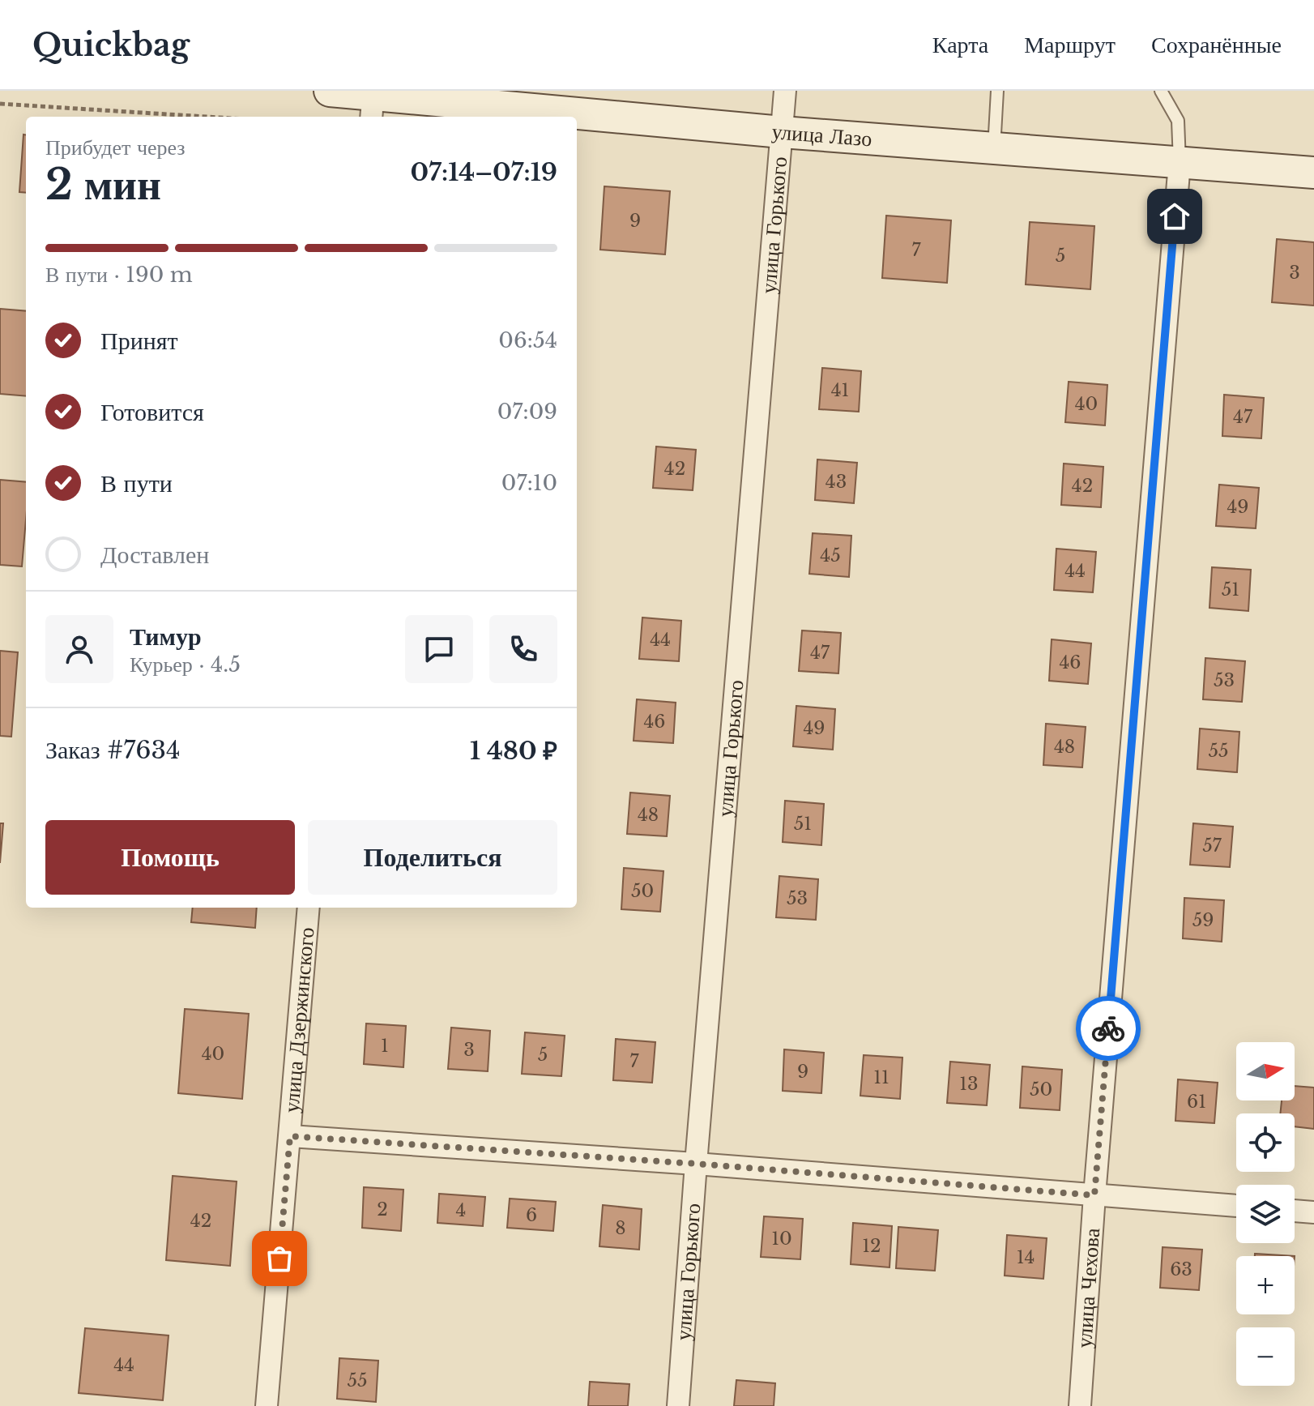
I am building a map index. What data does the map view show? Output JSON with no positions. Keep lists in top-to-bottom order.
{
  "streets": {
    "street": [
      "улица Лазо",
      "улица Горького",
      "улица Дзержинского",
      "улица Чехова"
    ]
  },
  "crossings": [
    ["улица Лазо", "улица Горького"],
    ["улица Лазо", "улица Чехова"]
  ],
  "house_numbers": [
    "9",
    "7",
    "5",
    "3",
    "41",
    "40",
    "47",
    "42",
    "43",
    "42",
    "49",
    "45",
    "44",
    "51",
    "44",
    "47",
    "46",
    "53",
    "46",
    "49",
    "48",
    "55",
    "48",
    "51",
    "57",
    "50",
    "53",
    "59",
    "1",
    "3",
    "40",
    "5",
    "7",
    "9",
    "11",
    "13",
    "50",
    "61",
    "2",
    "4",
    "6",
    "42",
    "8",
    "10",
    "12",
    "14",
    "63",
    "44",
    "55"
  ],
  "north": "right",
  "page": {
    "header": "Quickbag",
    "nav": ["Карта", "Маршрут", "Сохранённые"],
    "heading": ["2 мин", "Прибудет через", "07:14–07:19"],
    "panel": [
      "Тимур",
      "Курьер · 4.5",
      "Заказ #7634",
      "1 480 ₽"
    ],
    "bar": "В пути · 190 m",
    "list": [
      ["Принят", "06:54"],
      ["Готовится", "07:09"],
      ["В пути", "07:10"],
      "Доставлен"
    ],
    "buttons": ["Помощь", "Поделиться"],
    "map_buttons": ["+", "−"]
  }
}
